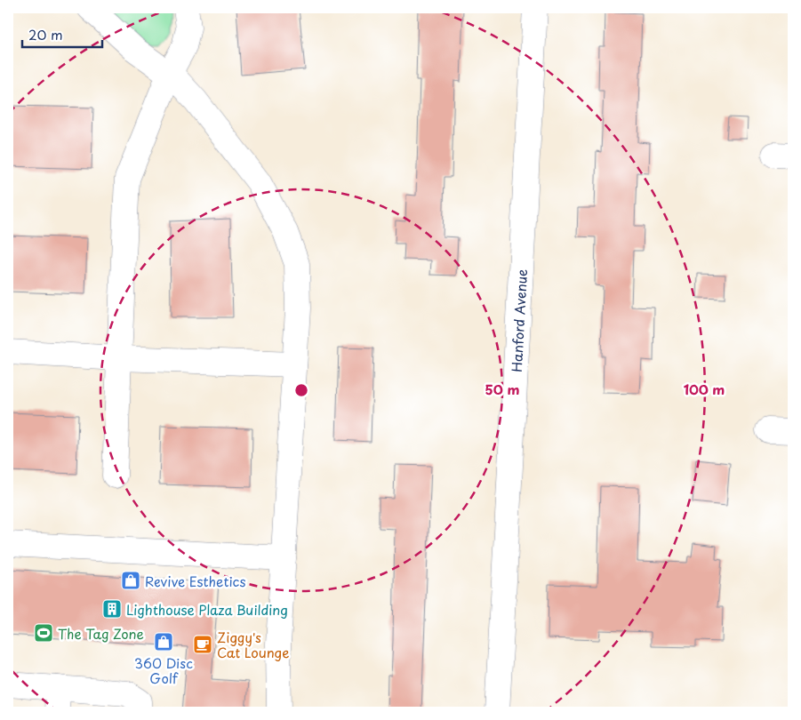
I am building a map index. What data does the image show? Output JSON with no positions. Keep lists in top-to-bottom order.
{
  "streets": {
    "street": ["Hanford Avenue"]
  },
  "places": {
    "shop": ["Revive Esthetics", "360 Disc Golf"],
    "building": ["Lighthouse Plaza Building"],
    "sports": ["The Tag Zone"],
    "cafe": ["Ziggy's Cat Lounge"]
  },
  "scale_bar": "20 m",
  "rings": ["50 m", "100 m"]
}
